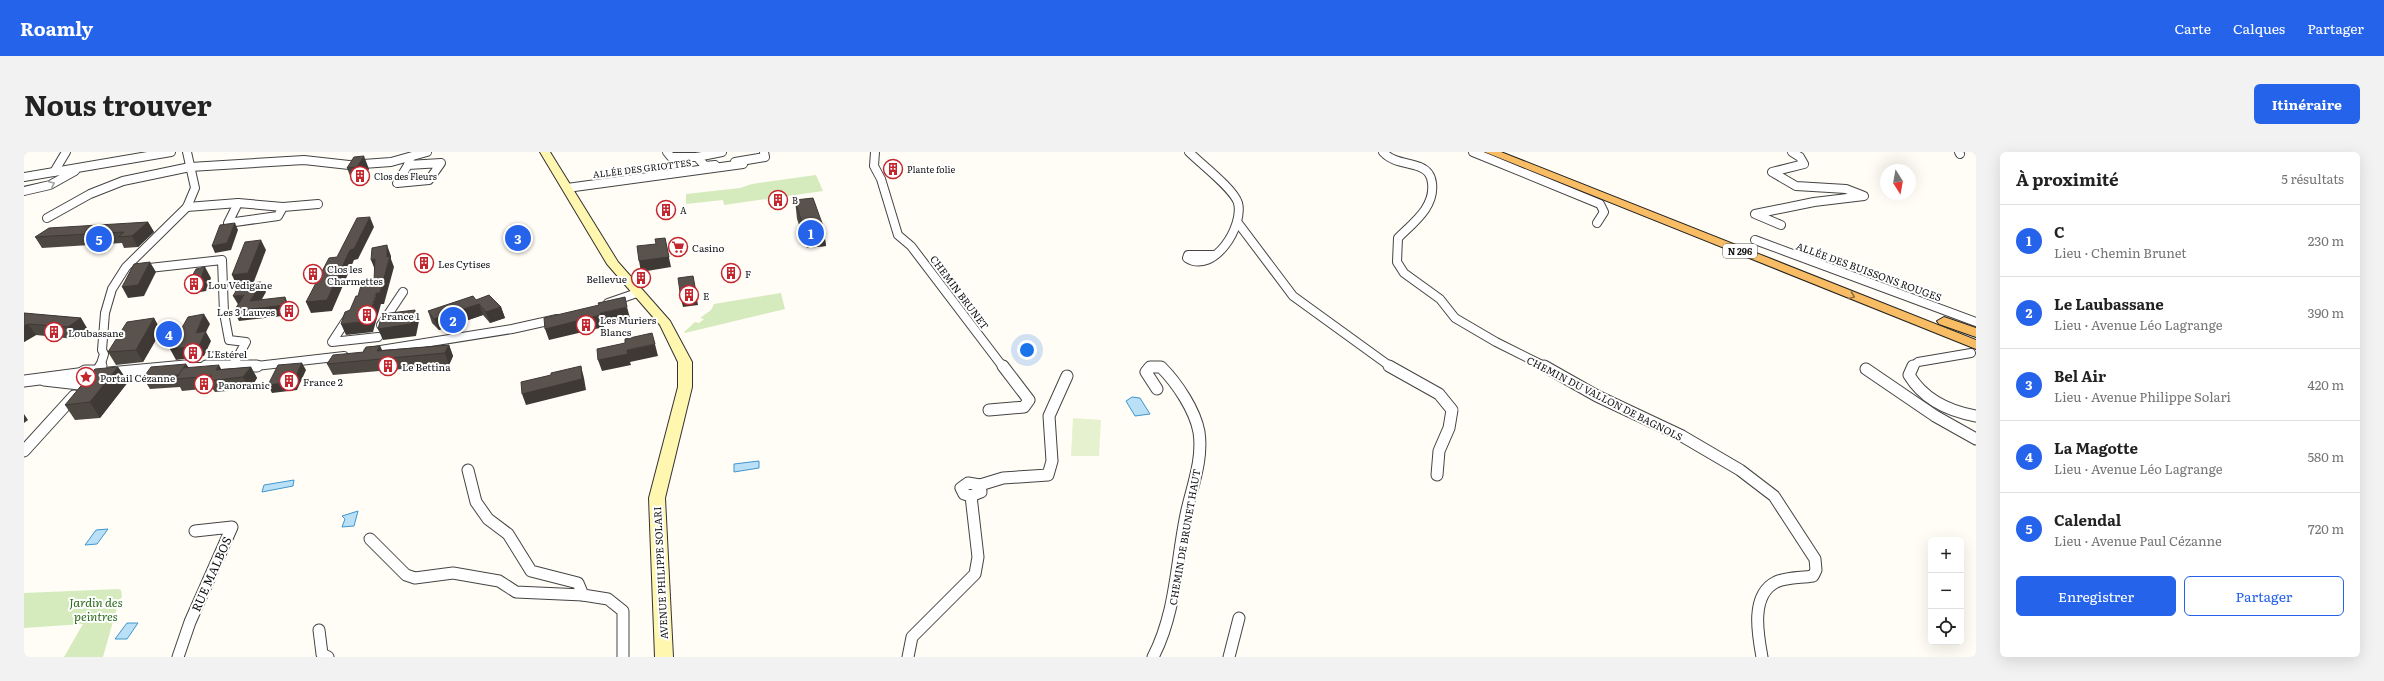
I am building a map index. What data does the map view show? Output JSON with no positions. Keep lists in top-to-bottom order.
{
  "streets": {
    "highway": ["N 296"],
    "main road": ["AVENUE PHILIPPE SOLARI"],
    "street": [
      "ALLÉE DES GRIOTTES",
      "ALLÉE DES BUISSONS ROUGES",
      "CHEMIN BRUNET",
      "CHEMIN DU VALLON DE BAGNOLS",
      "CHEMIN DE BRUNET HAUT",
      "RUE MALBOS"
    ]
  },
  "crossings": [
    ["ALLÉE DES GRIOTTES", "AVENUE PHILIPPE SOLARI"]
  ],
  "parks": ["Jardin des peintres"],
  "places": {
    "building": [
      "Plante folie",
      "Clos des Fleurs",
      "B",
      "A",
      "Les Cytises",
      "F",
      "Clos les Charmettes",
      "Bellevue",
      "Lou Védigane",
      "E",
      "Les 3 Lauves",
      "France 1",
      "Les Muriers Blancs",
      "Loubassane",
      "L'Estérel",
      "Le Bettina",
      "France 2",
      "Panoramic"
    ],
    "supermarket": ["Casino"],
    "place": ["Portail Cézanne"]
  },
  "north": "bottom",
  "page": {
    "header": "Roamly",
    "nav": ["Carte", "Calques", "Partager"],
    "title": "Nous trouver",
    "buttons": [
      "Itinéraire",
      ["Enregistrer", "Partager"]
    ],
    "heading": ["À proximité", "5 résultats"],
    "list": [
      {
        "mark": "1",
        "name": "C",
        "note": "Lieu · Chemin Brunet",
        "value": "230 m"
      },
      {
        "mark": "2",
        "name": "Le Laubassane",
        "note": "Lieu · Avenue Léo Lagrange",
        "value": "390 m"
      },
      {
        "mark": "3",
        "name": "Bel Air",
        "note": "Lieu · Avenue Philippe Solari",
        "value": "420 m"
      },
      {
        "mark": "4",
        "name": "La Magotte",
        "note": "Lieu · Avenue Léo Lagrange",
        "value": "580 m"
      },
      {
        "mark": "5",
        "name": "Calendal",
        "note": "Lieu · Avenue Paul Cézanne",
        "value": "720 m"
      }
    ],
    "pins": [
      "1",
      "3",
      "5",
      "2",
      "4"
    ],
    "map_buttons": ["+", "−"]
  }
}
